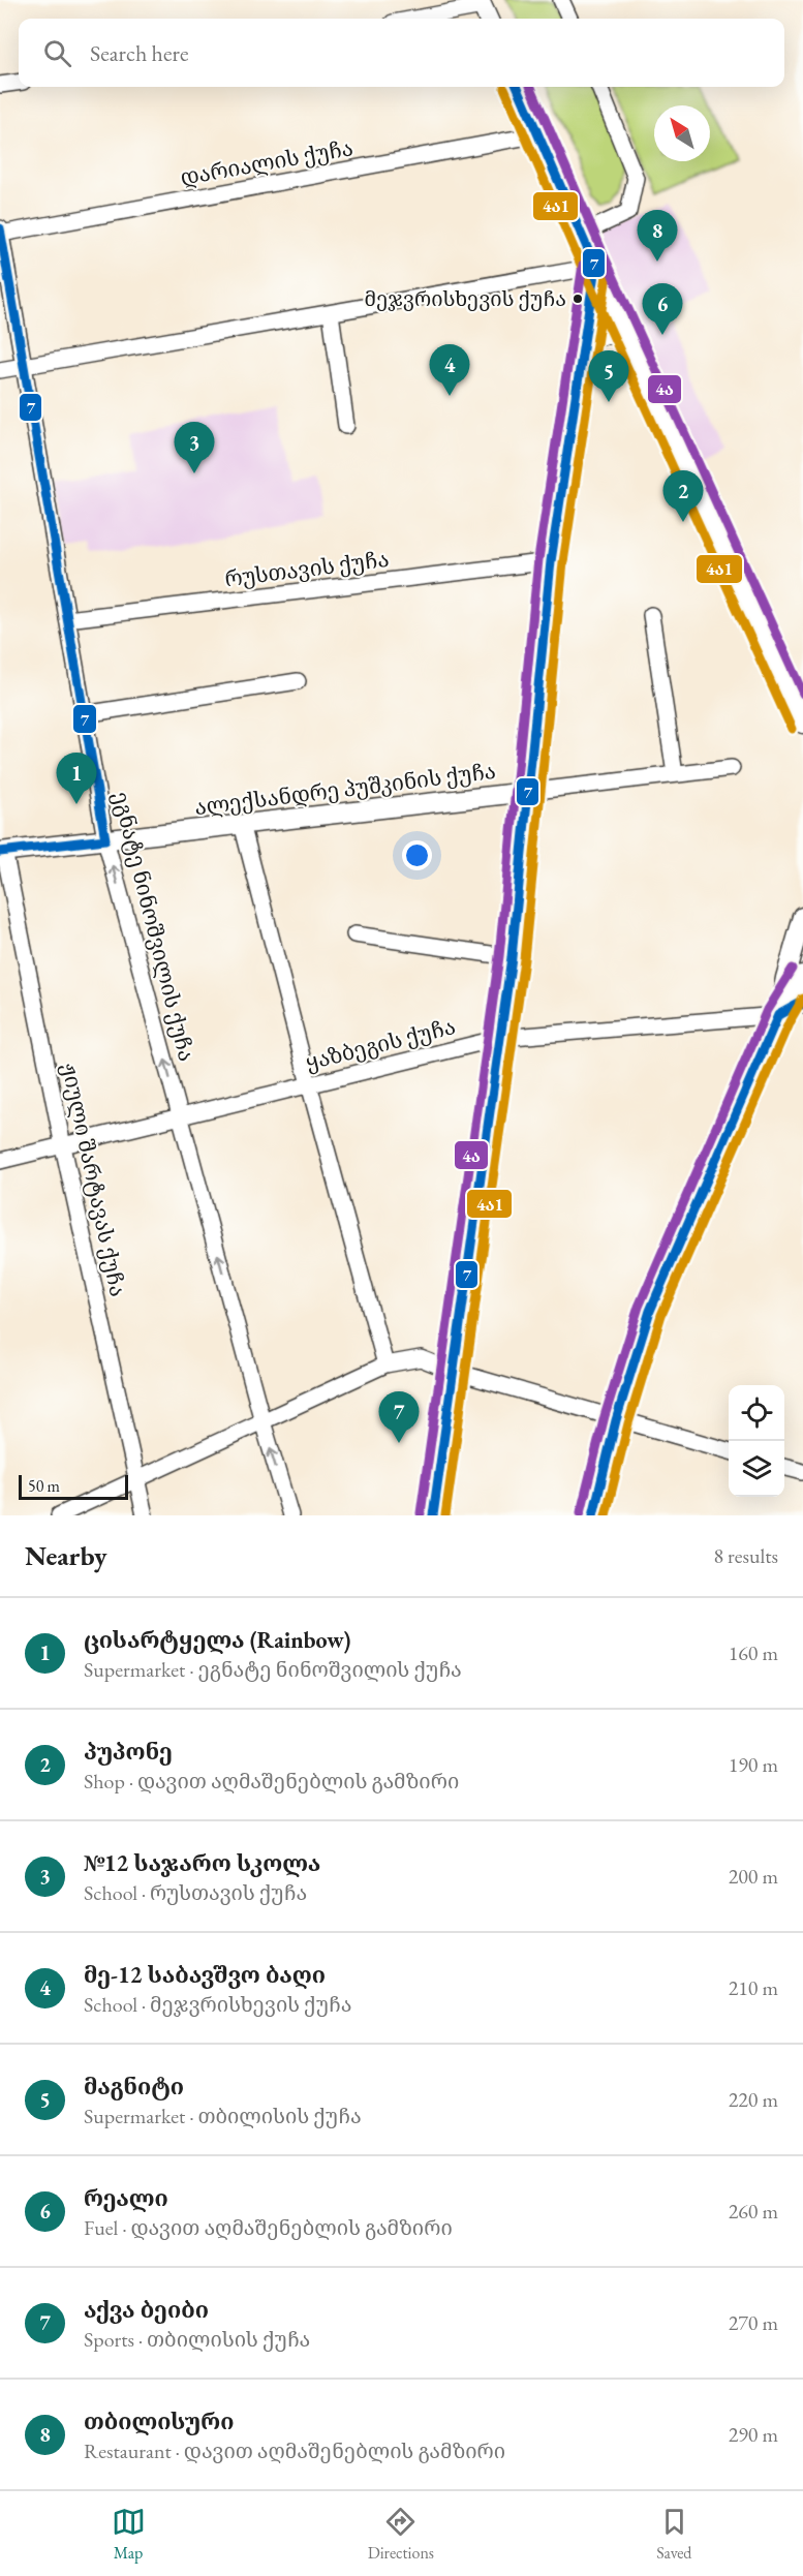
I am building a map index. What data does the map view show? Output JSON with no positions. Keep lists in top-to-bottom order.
{
  "streets": {
    "main road": ["ალექსანდრე პუშკინის ქუჩა"],
    "street": [
      "დარიალის ქუჩა",
      "რუსთავის ქუჩა",
      "ეგნატე ნინოშვილის ქუჩა",
      "ყაზბეგის ქუჩა",
      "ჟიული შარტავას ქუჩა"
    ]
  },
  "crossings": [
    ["დარიალის ქუჩა", "ეგნატე ნინოშვილის ქუჩა"],
    ["რუსთავის ქუჩა", "ეგნატე ნინოშვილის ქუჩა"],
    ["ალექსანდრე პუშკინის ქუჩა", "ეგნატე ნინოშვილის ქუჩა"],
    ["ალექსანდრე პუშკინის ქუჩა", "ჟიული შარტავას ქუჩა"],
    ["ეგნატე ნინოშვილის ქუჩა", "ყაზბეგის ქუჩა"],
    ["ყაზბეგის ქუჩა", "ჟიული შარტავას ქუჩა"]
  ],
  "places": ["მეჯვრისხევის ქუჩა"],
  "lines": ["transit line 7", "transit line 4ა", "transit line 4ა1"],
  "scale_bar": "50 m",
  "north": "top left",
  "page": {
    "search": "Search here",
    "pins": [
      "8",
      "6",
      "4",
      "5",
      "3",
      "2",
      "1",
      "7"
    ],
    "scale": "50 m",
    "heading": ["Nearby", "8 results"],
    "list": [
      {
        "mark": "1",
        "name": "ცისარტყელა (Rainbow)",
        "note": "Supermarket · ეგნატე ნინოშვილის ქუჩა",
        "value": "160 m"
      },
      {
        "mark": "2",
        "name": "პუპონე",
        "note": "Shop · დავით აღმაშენებლის გამზირი",
        "value": "190 m"
      },
      {
        "mark": "3",
        "name": "№12 საჯარო სკოლა",
        "note": "School · რუსთავის ქუჩა",
        "value": "200 m"
      },
      {
        "mark": "4",
        "name": "მე-12 საბავშვო ბაღი",
        "note": "School · მეჯვრისხევის ქუჩა",
        "value": "210 m"
      },
      {
        "mark": "5",
        "name": "მაგნიტი",
        "note": "Supermarket · თბილისის ქუჩა",
        "value": "220 m"
      },
      {
        "mark": "6",
        "name": "რეალი",
        "note": "Fuel · დავით აღმაშენებლის გამზირი",
        "value": "260 m"
      },
      {
        "mark": "7",
        "name": "აქვა ბეიბი",
        "note": "Sports · თბილისის ქუჩა",
        "value": "270 m"
      },
      {
        "mark": "8",
        "name": "თბილისური",
        "note": "Restaurant · დავით აღმაშენებლის გამზირი",
        "value": "290 m"
      }
    ],
    "nav": ["Map", "Directions", "Saved"]
  }
}
